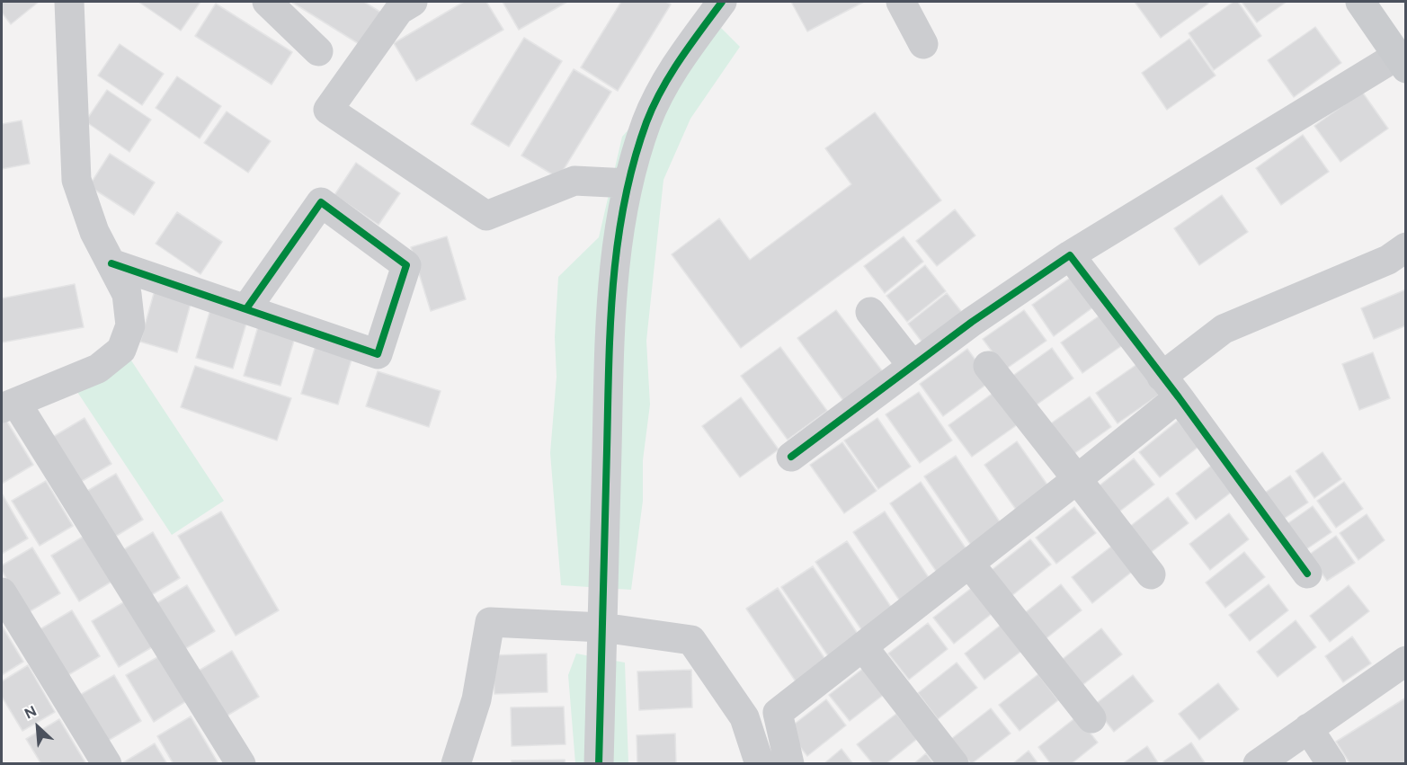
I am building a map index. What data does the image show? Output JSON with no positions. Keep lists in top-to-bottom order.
{
  "north": "top left"
}
